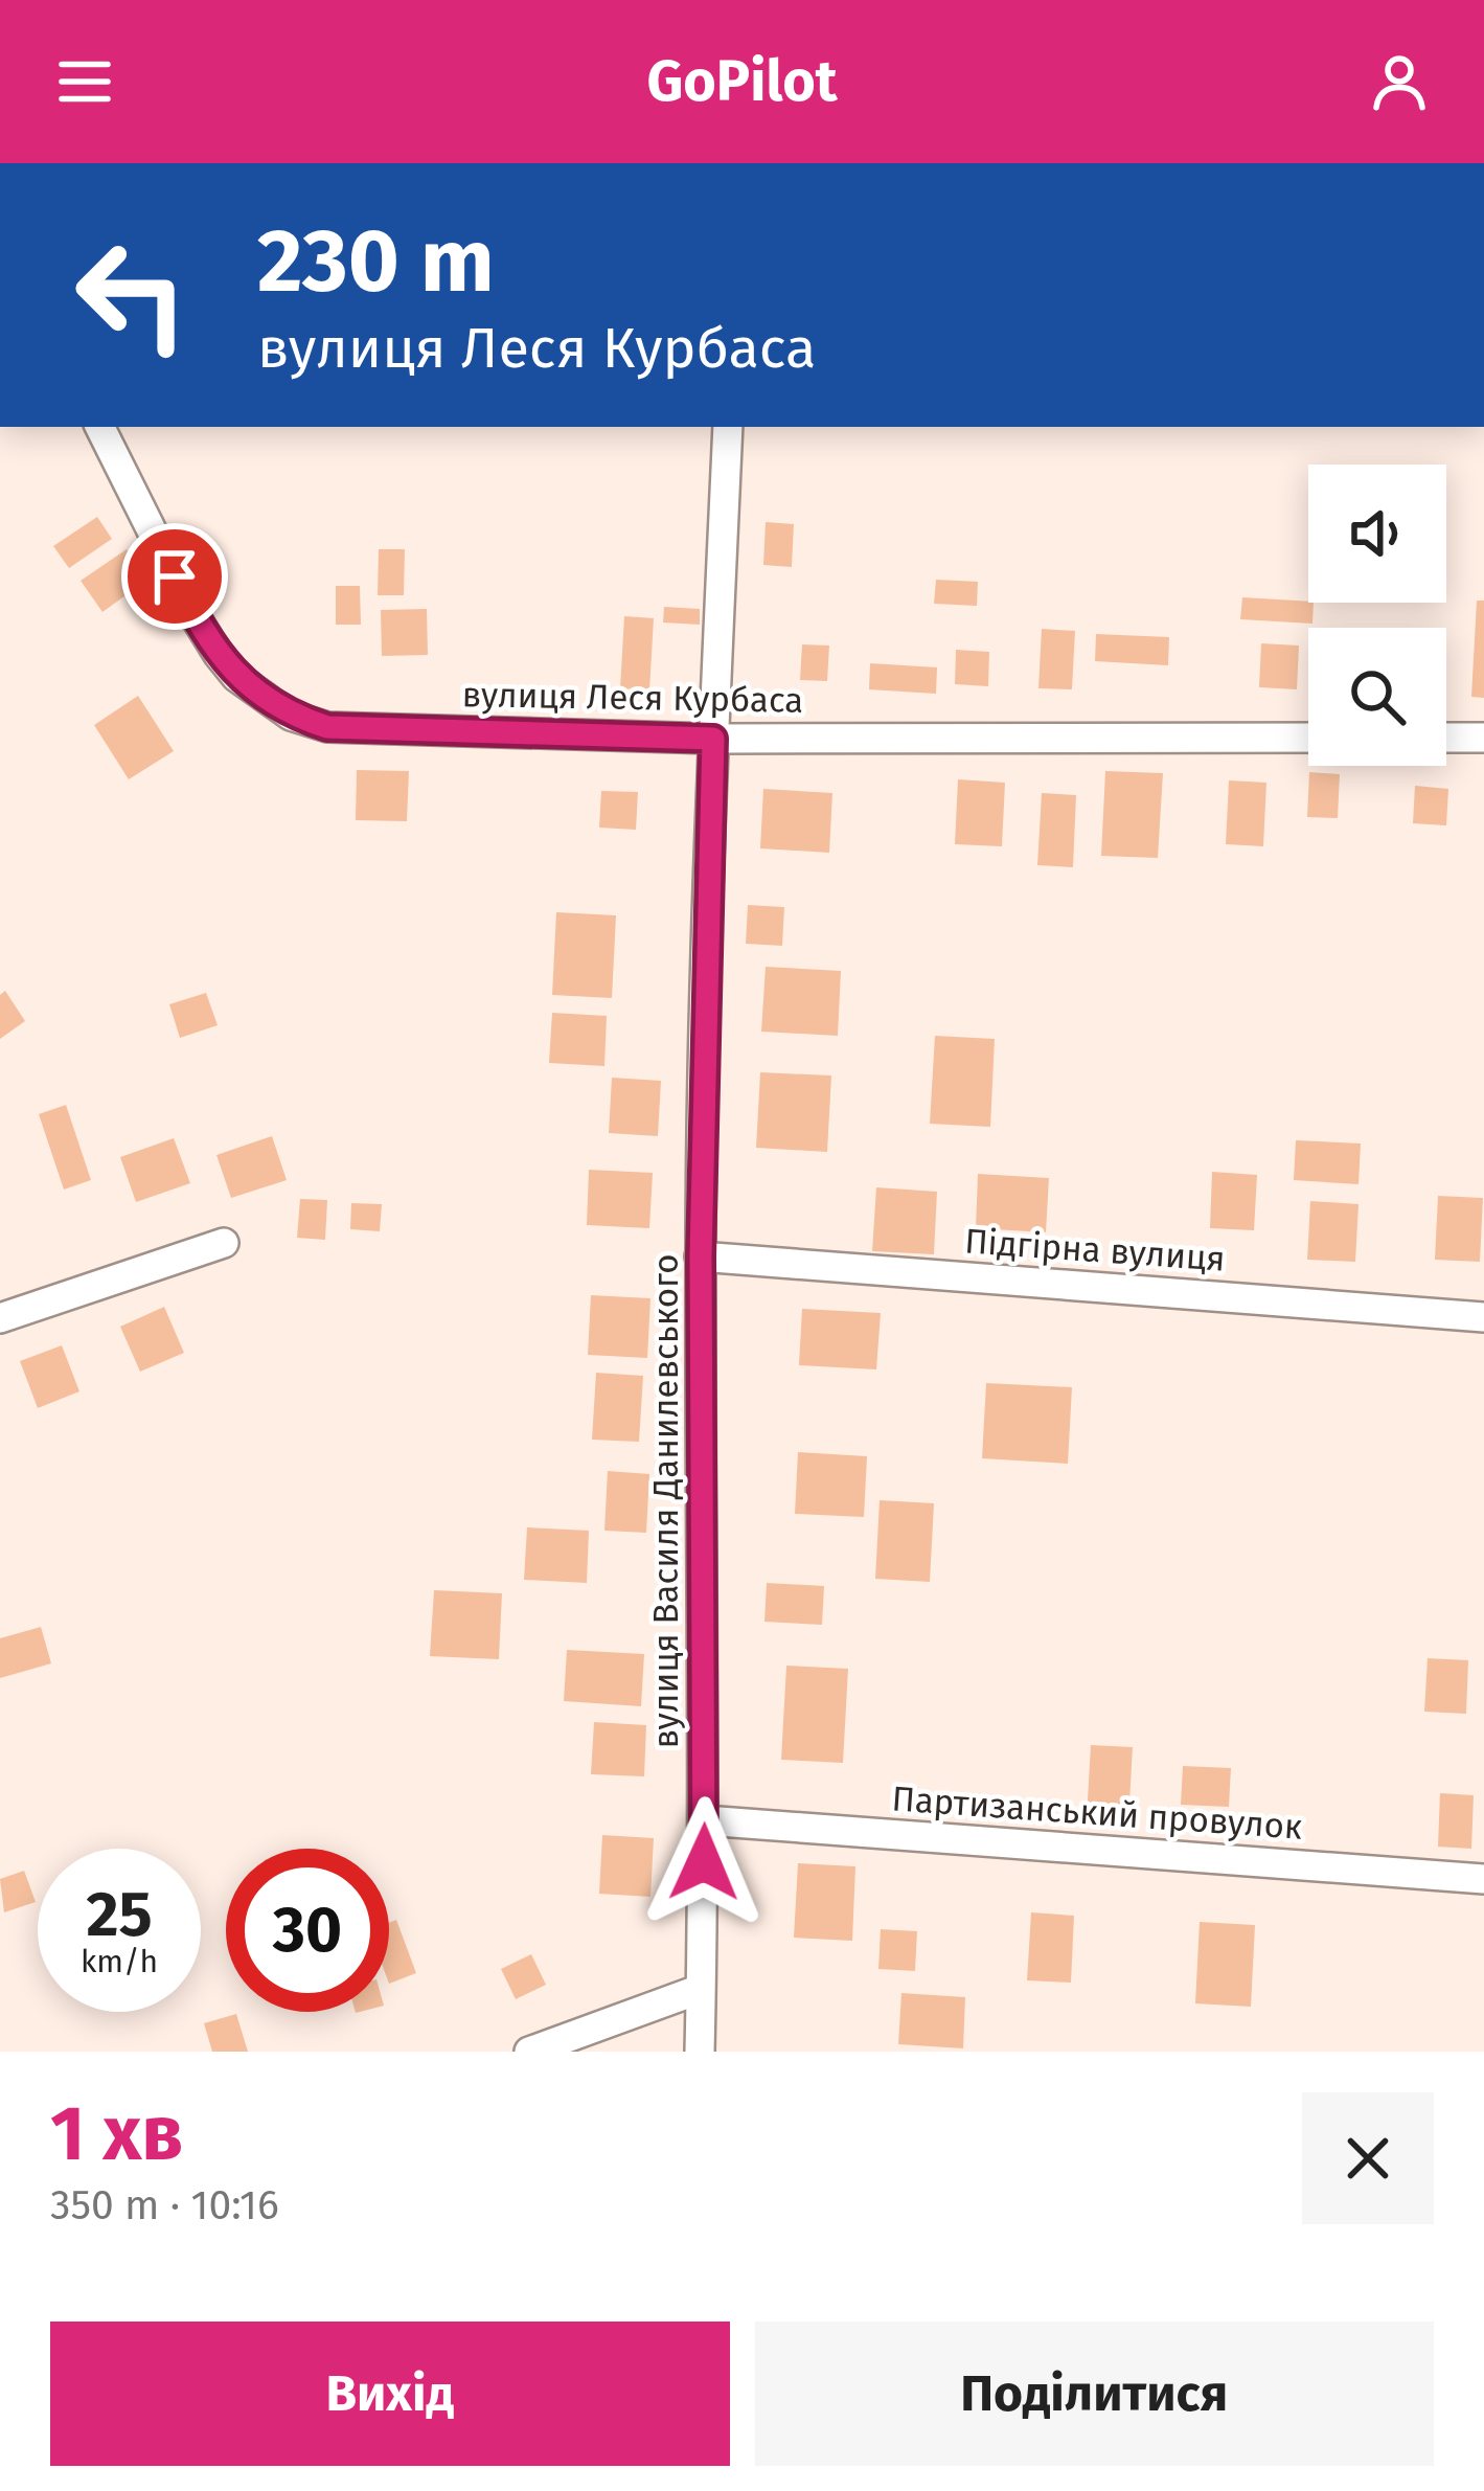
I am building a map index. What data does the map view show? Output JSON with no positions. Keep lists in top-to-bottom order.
{
  "streets": {
    "street": [
      "вулиця Леся Курбаса",
      "Підгірна вулиця",
      "вулиця Василя Данилевського",
      "Партизанський провулок"
    ]
  },
  "crossings": [
    ["вулиця Леся Курбаса", "вулиця Василя Данилевського"],
    ["Підгірна вулиця", "вулиця Василя Данилевського"],
    ["вулиця Василя Данилевського", "Партизанський провулок"]
  ],
  "page": {
    "header": "GoPilot",
    "turn": ["230 m", "вулиця Леся Курбаса"],
    "speed": "25 km/h",
    "limit": "30",
    "heading": ["1 хв", "350 m · 10:16"],
    "buttons": ["Вихід", "Поділитися"]
  }
}
